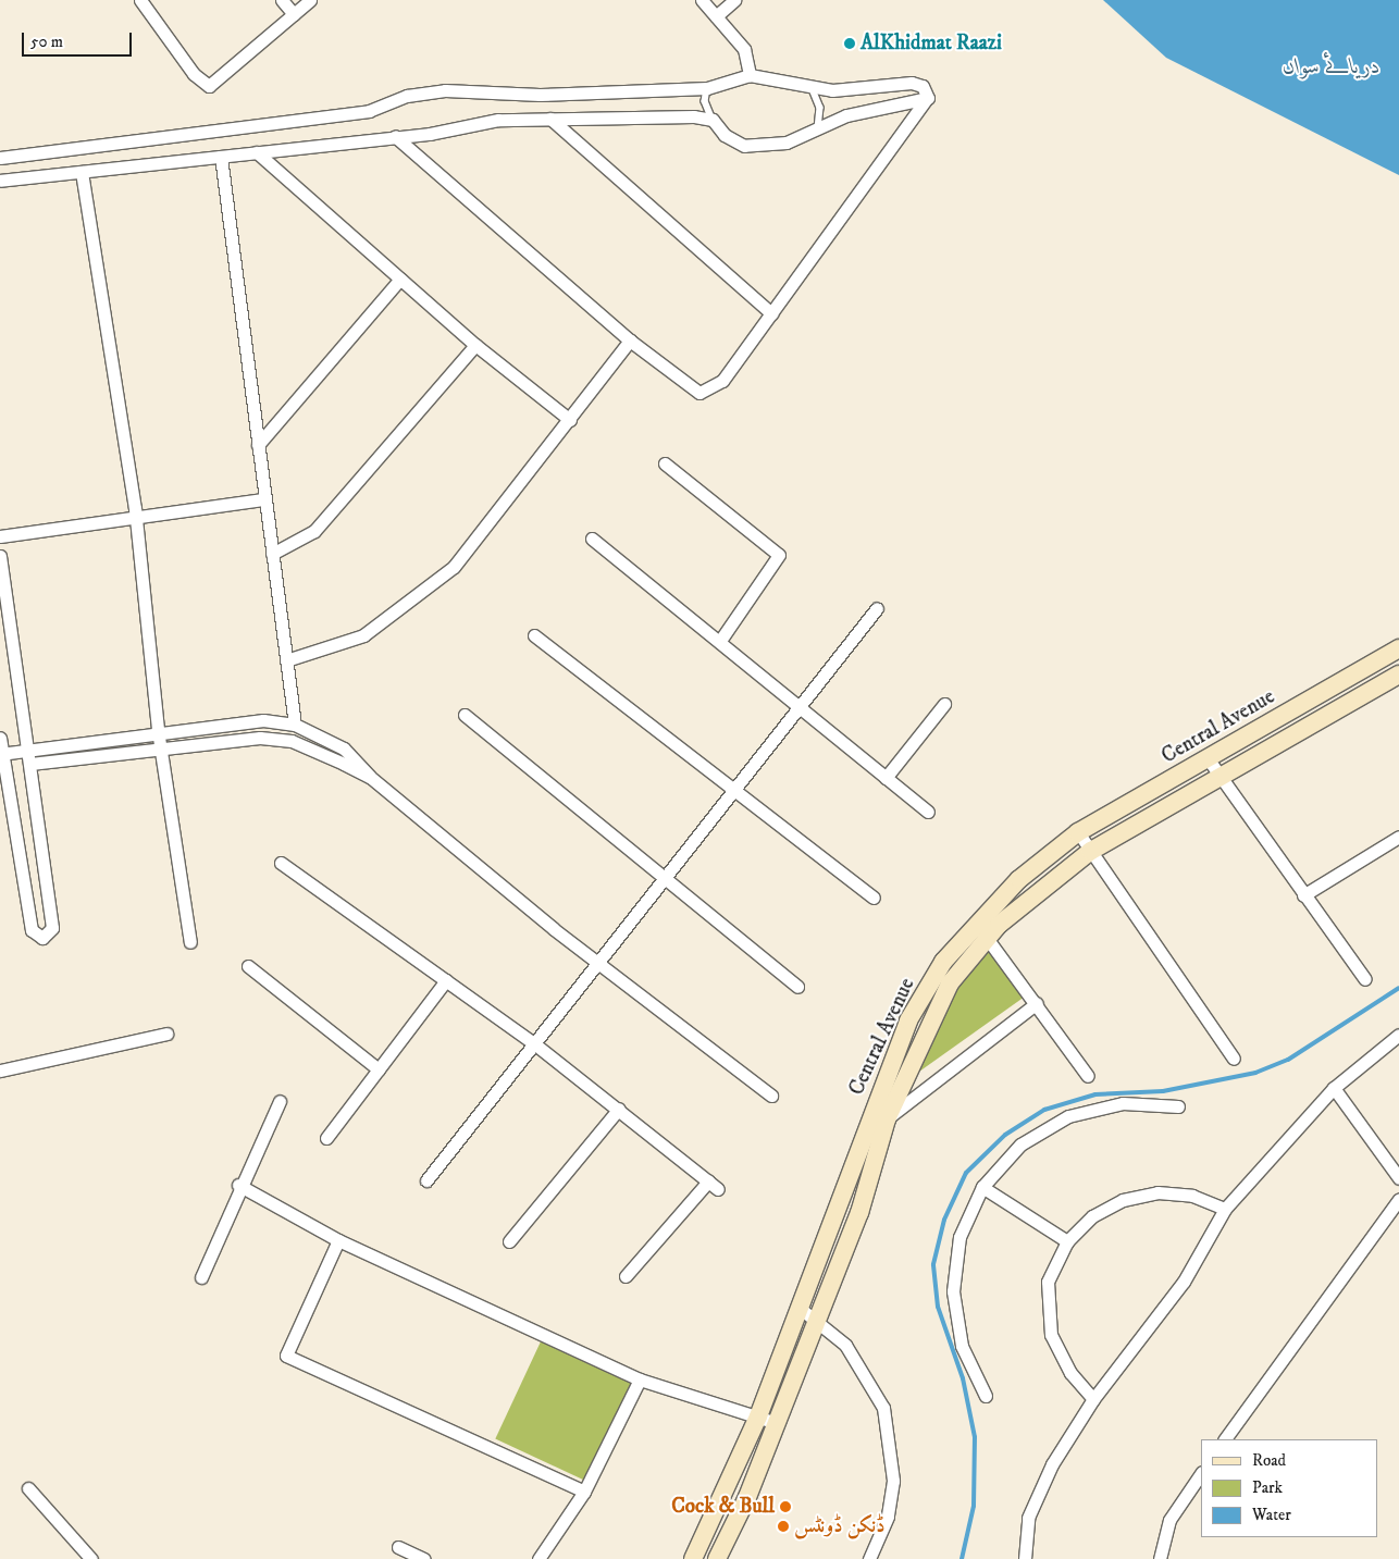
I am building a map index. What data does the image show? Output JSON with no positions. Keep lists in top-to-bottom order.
{
  "streets": {
    "street": ["Central Avenue"]
  },
  "water": ["دریائے سواں"],
  "places": ["AlKhidmat Raazi", "Cock & Bull", "ڈنکن ڈونٹس"],
  "legend": ["Road", "Park", "Water"],
  "scale_bar": "50 m"
}
